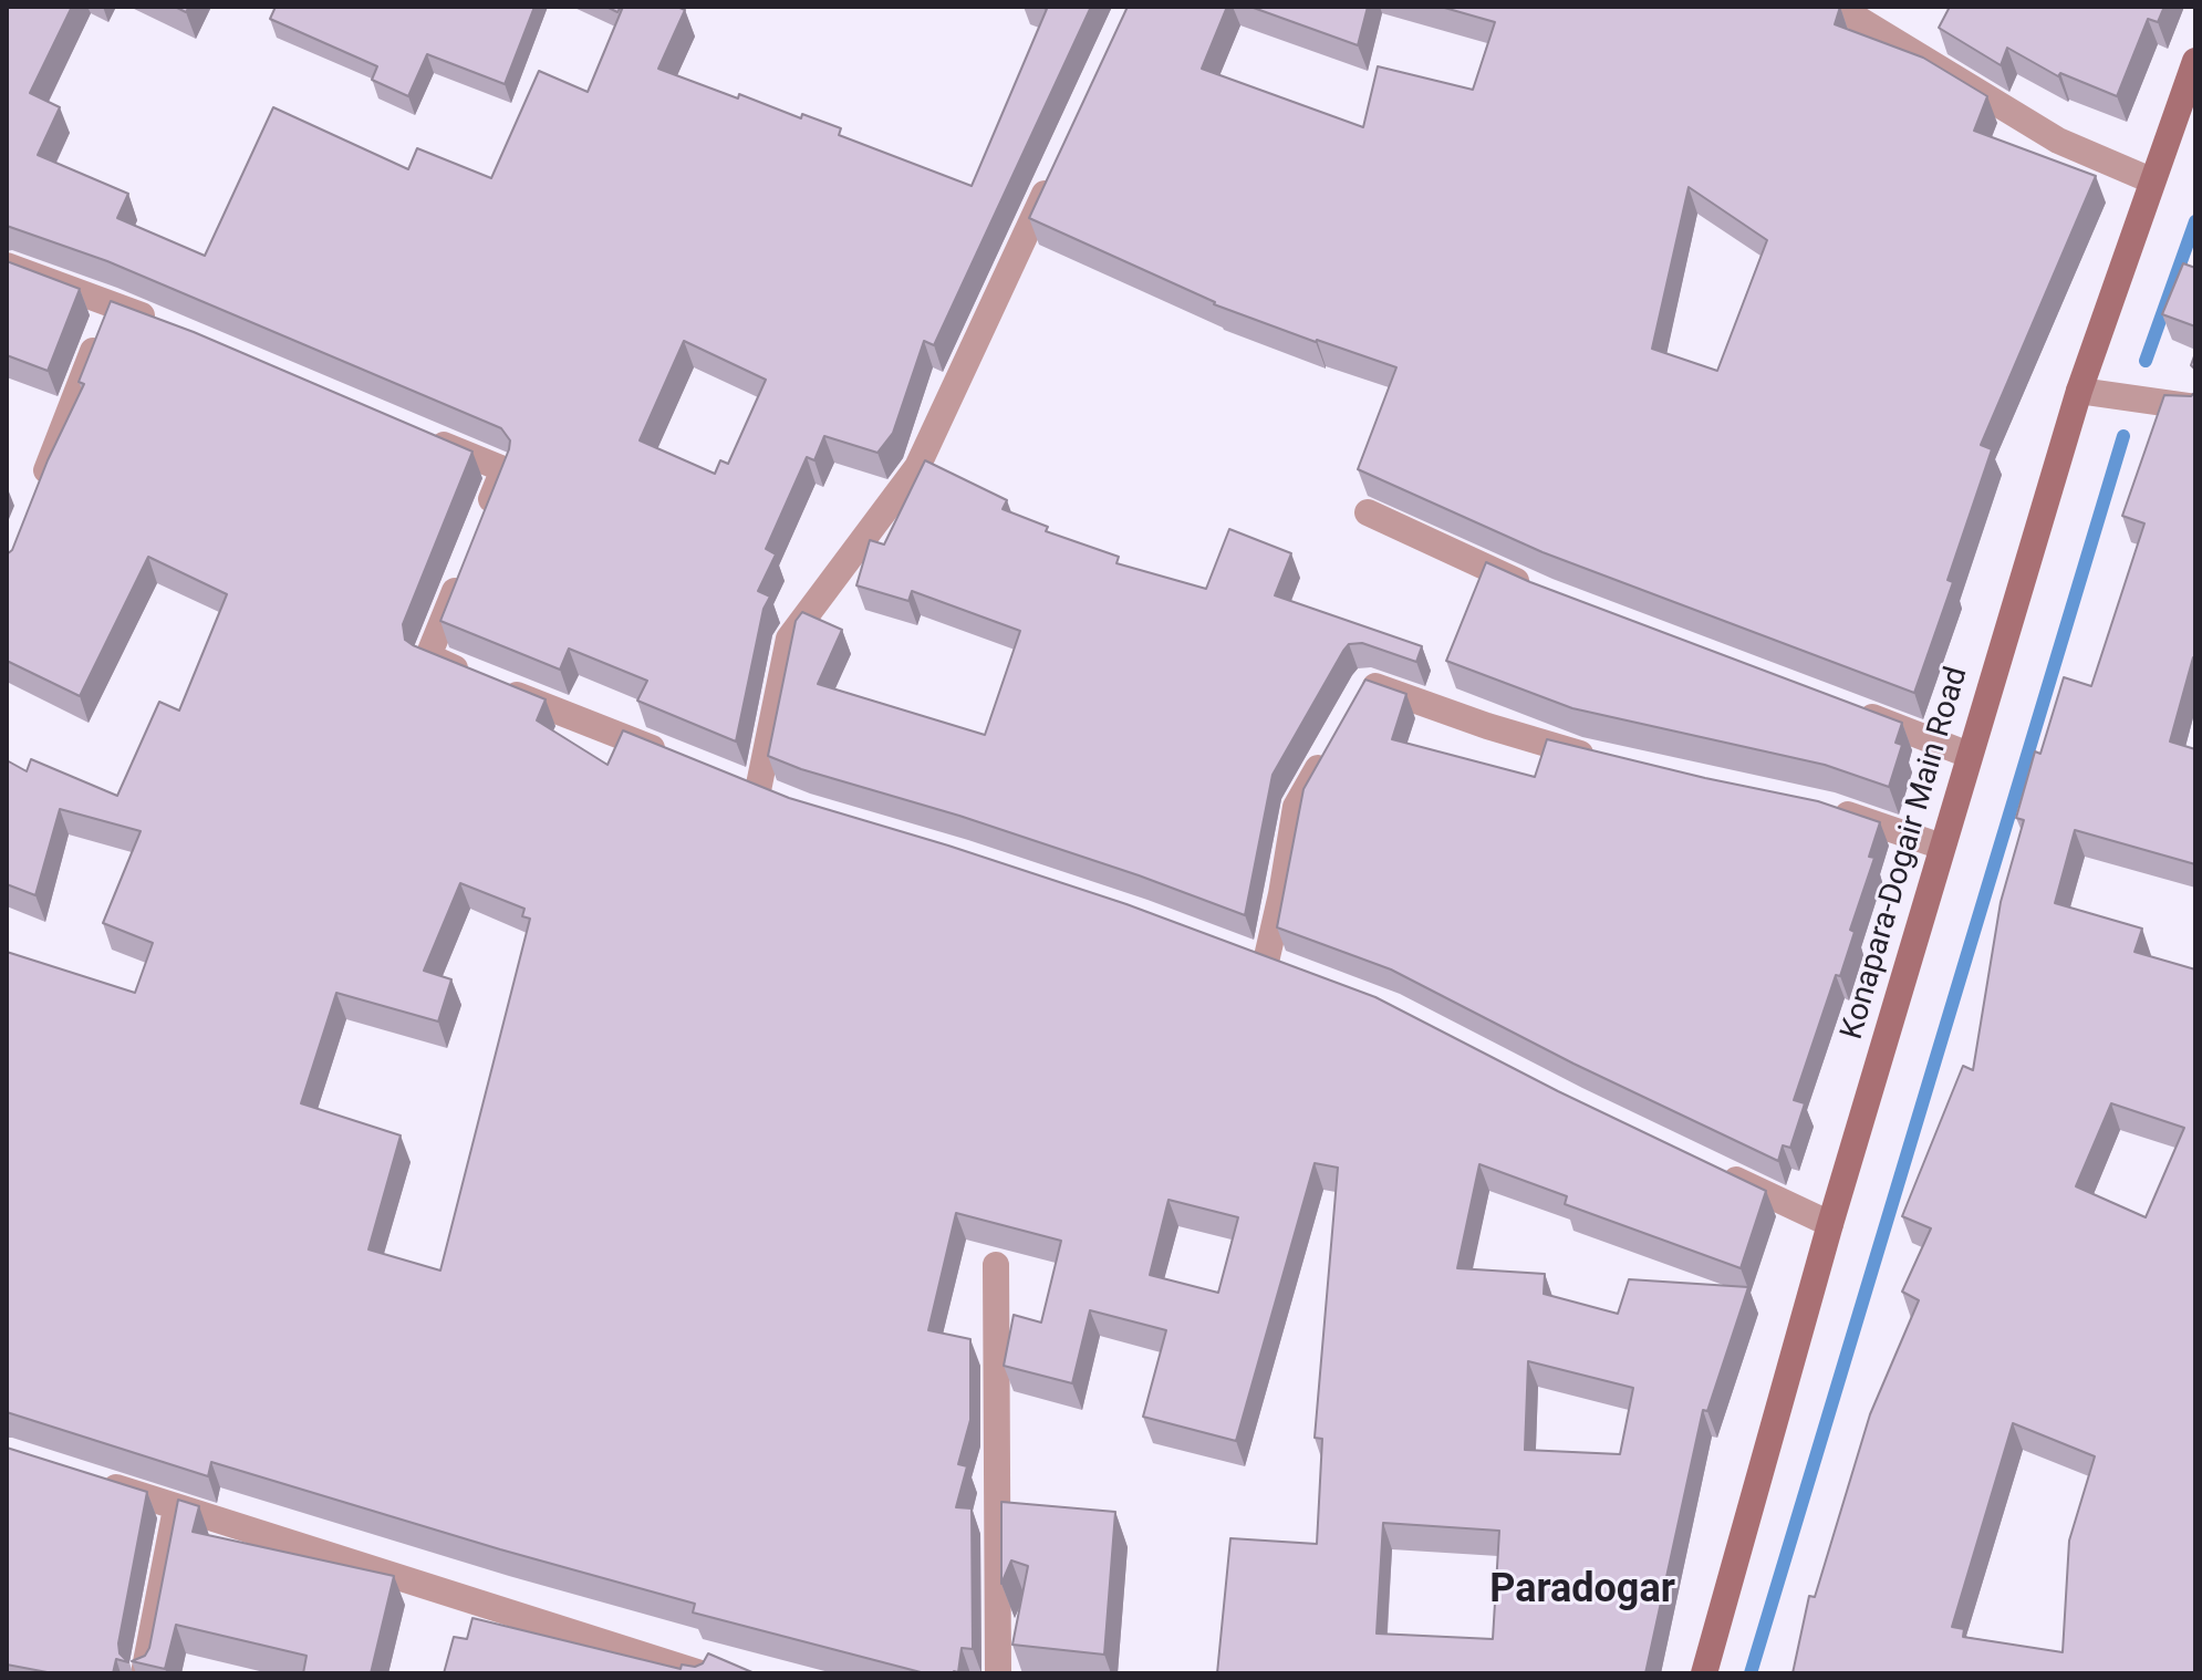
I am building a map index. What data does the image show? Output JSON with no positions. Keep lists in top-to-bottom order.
{
  "streets": {
    "main road": ["Konapara-Dogair Main Road"]
  },
  "districts": ["Paradogar"]
}
